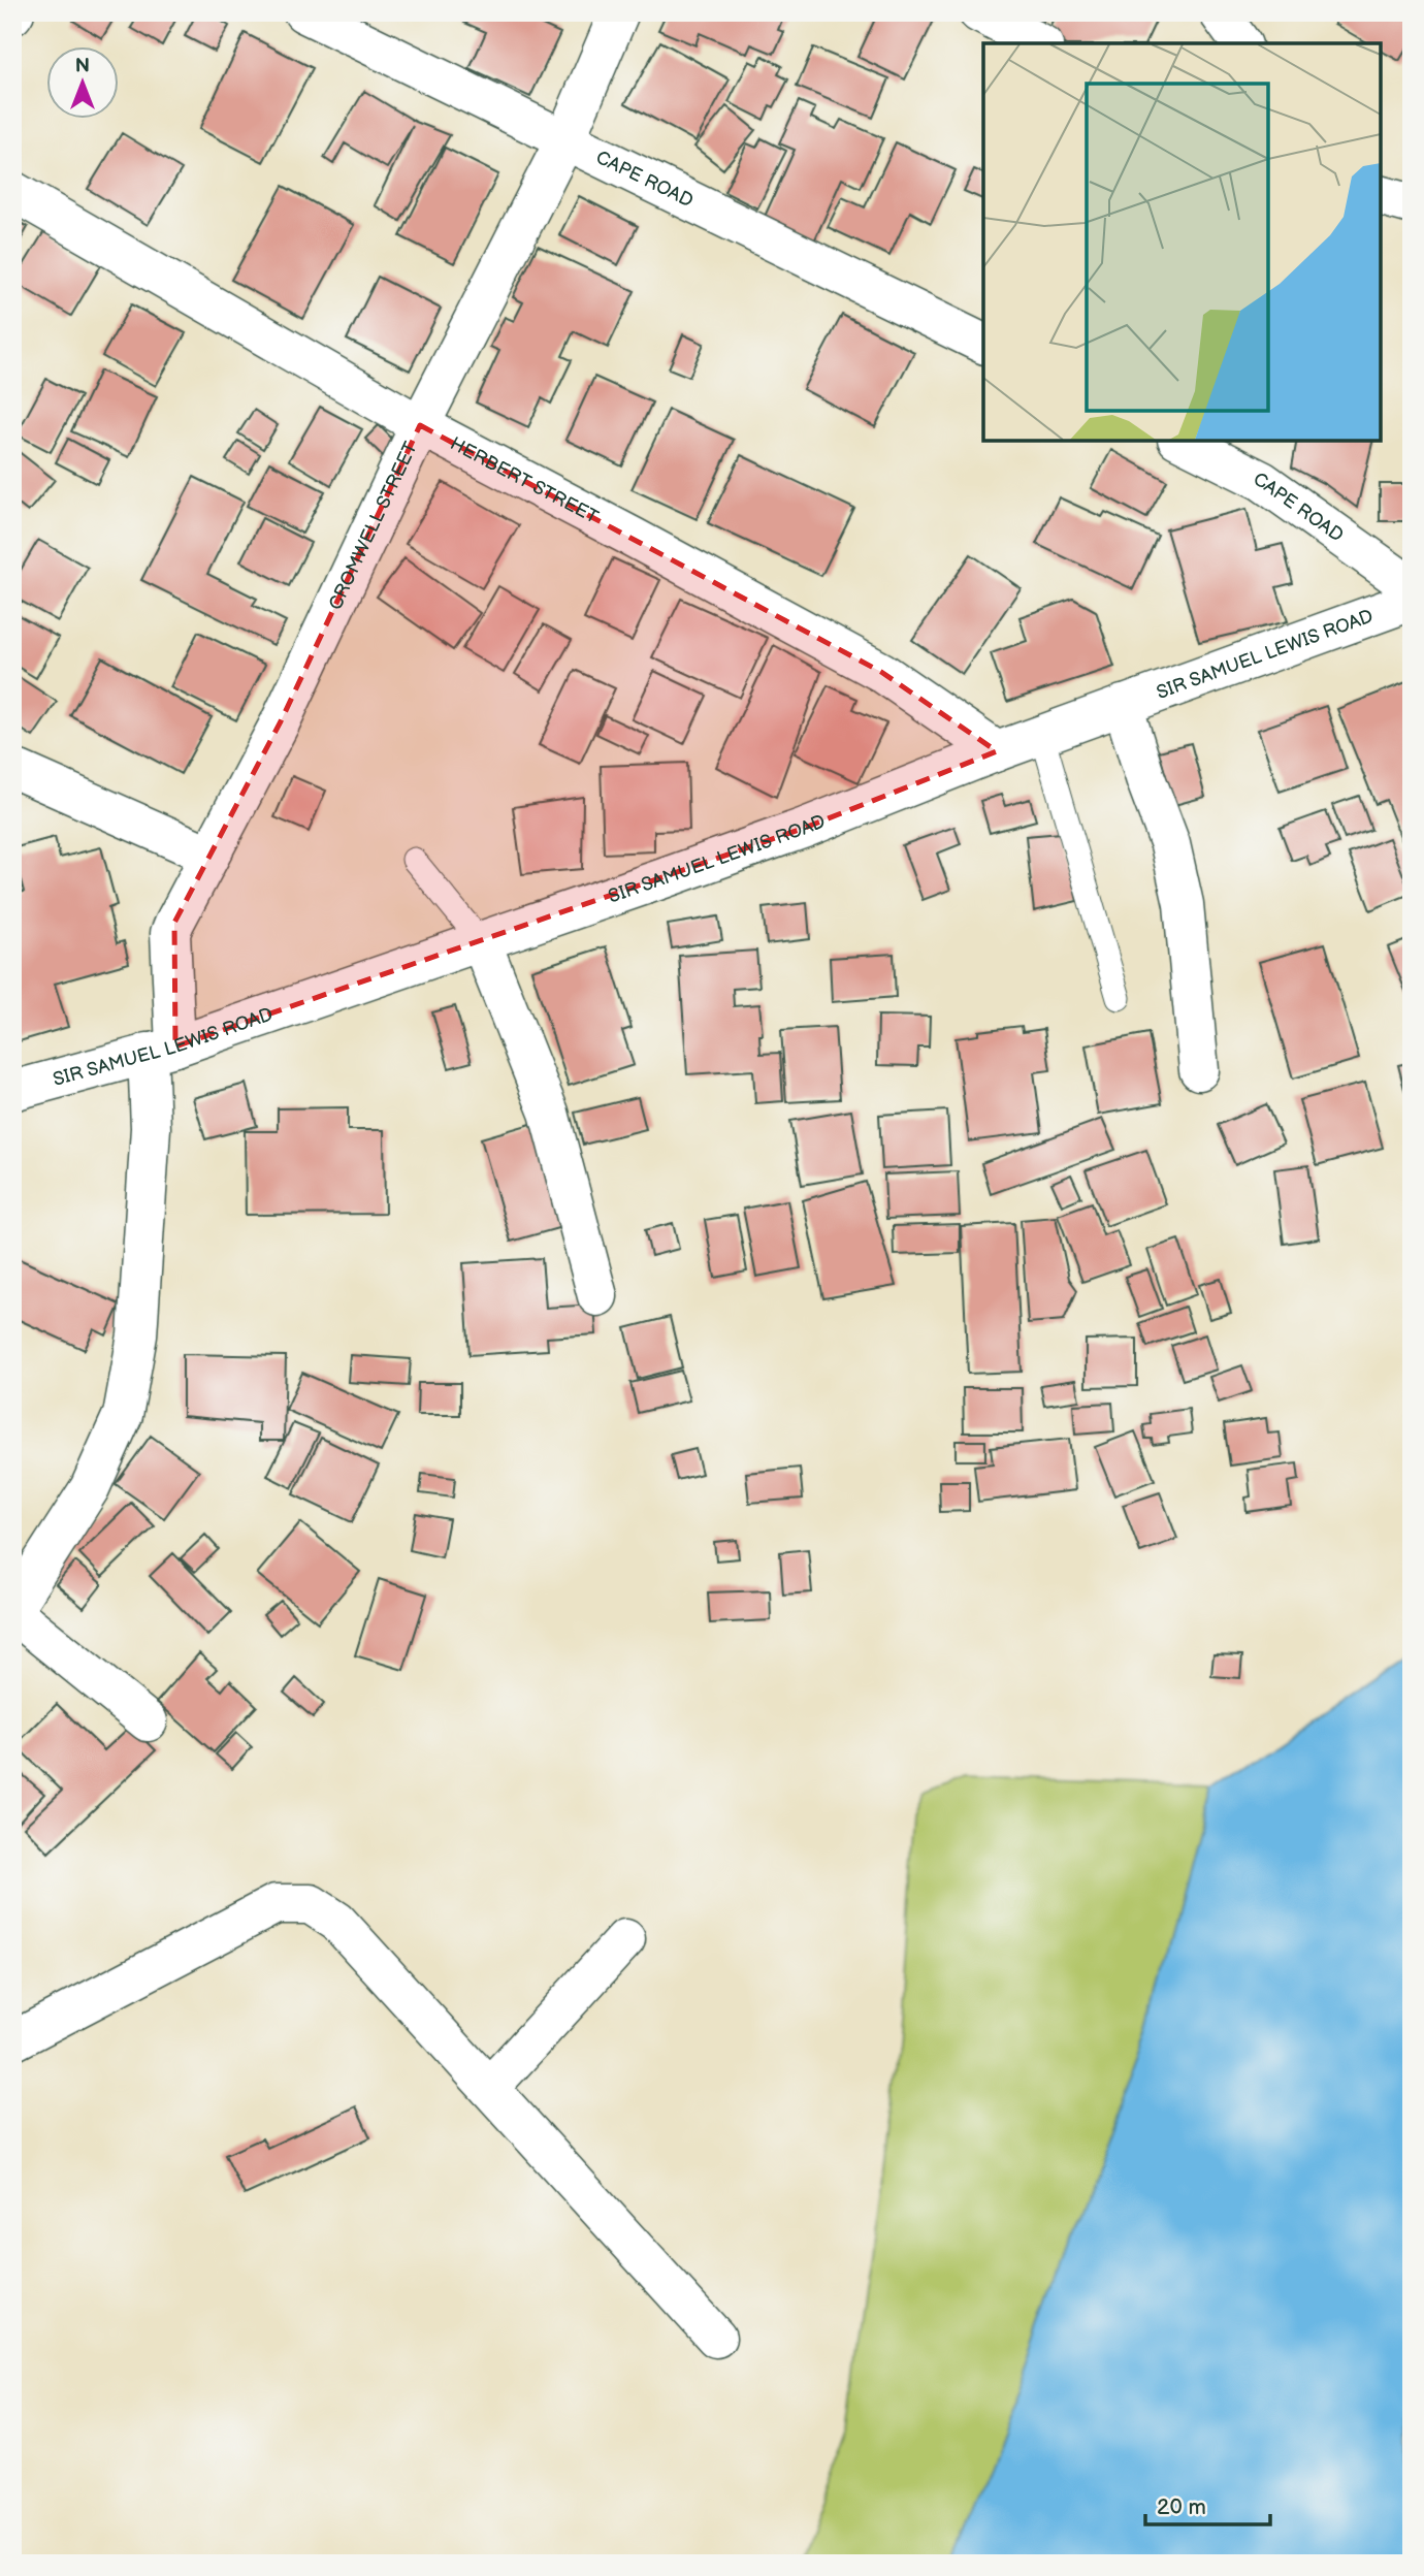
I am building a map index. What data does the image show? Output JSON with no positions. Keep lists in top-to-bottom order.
{
  "streets": {
    "street": [
      "CAPE ROAD",
      "HERBERT STREET",
      "CROMWELL STREET",
      "SIR SAMUEL LEWIS ROAD"
    ]
  },
  "crossings": [
    ["CAPE ROAD", "CROMWELL STREET"],
    ["HERBERT STREET", "CROMWELL STREET"],
    ["HERBERT STREET", "SIR SAMUEL LEWIS ROAD"],
    ["CROMWELL STREET", "SIR SAMUEL LEWIS ROAD"]
  ],
  "scale_bar": "20 m",
  "north": "top"
}
